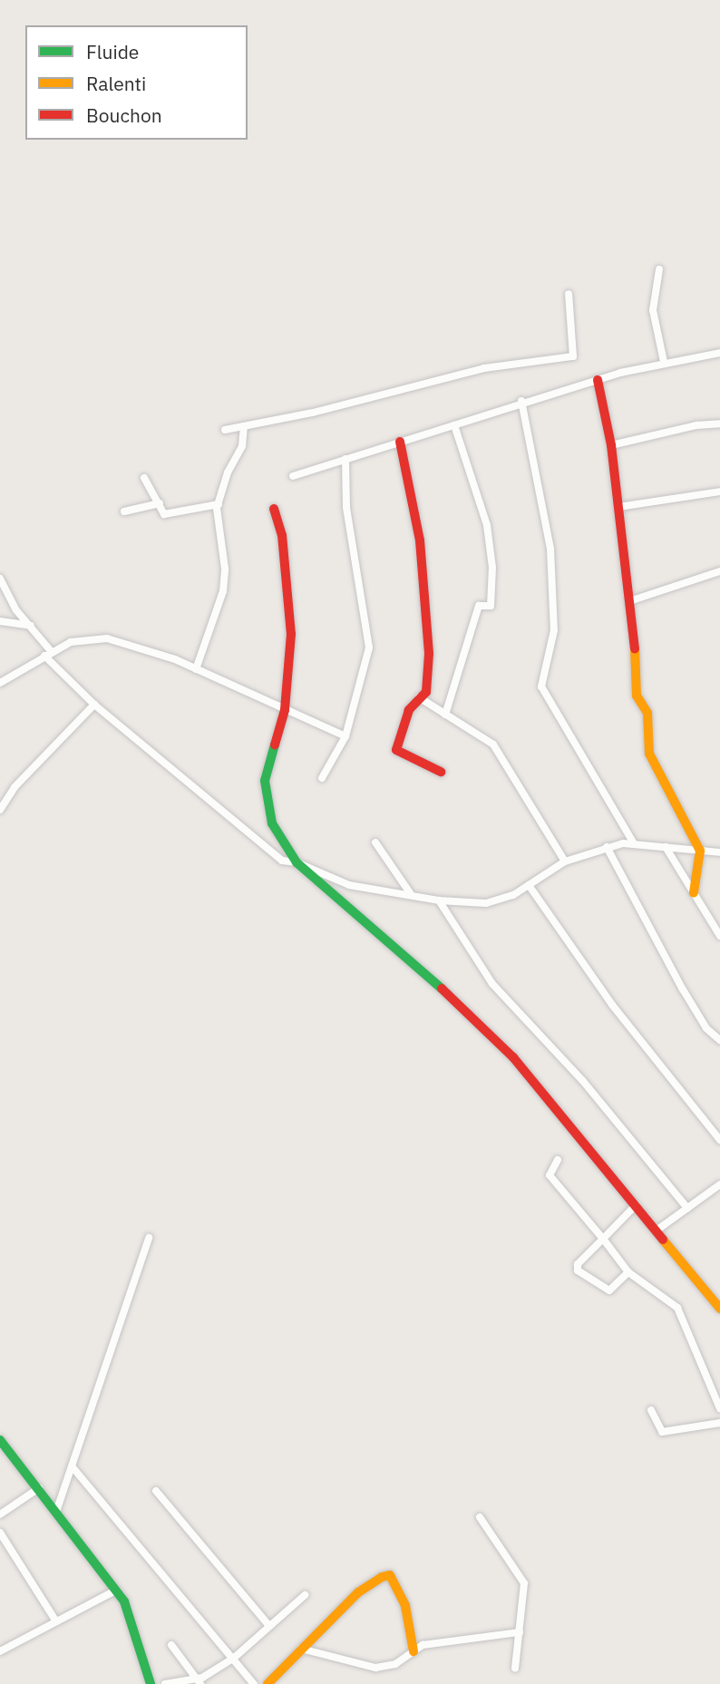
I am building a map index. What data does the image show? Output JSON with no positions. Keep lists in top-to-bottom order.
{
  "legend": ["Fluide", "Ralenti", "Bouchon"]
}
